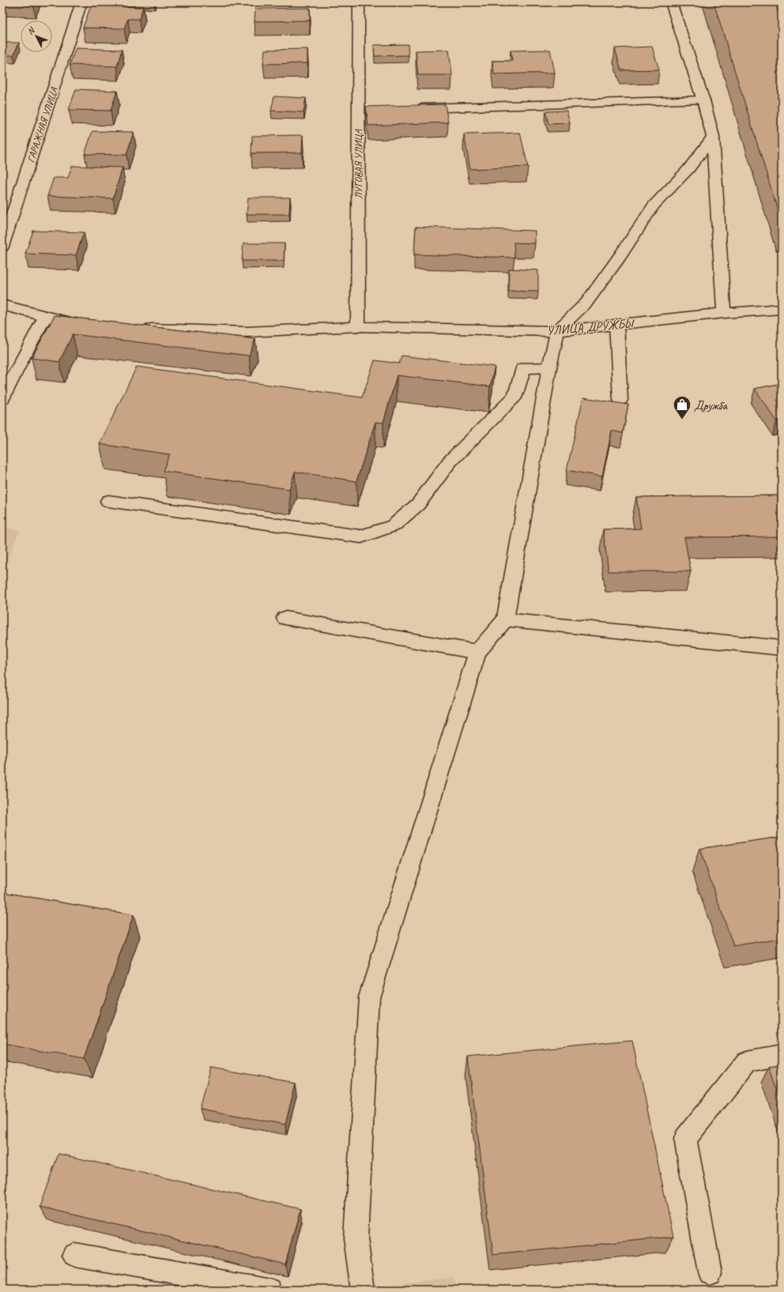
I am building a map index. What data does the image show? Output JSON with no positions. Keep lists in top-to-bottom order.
{
  "streets": {
    "street": ["ГАРАЖНАЯ УЛИЦА", "ЛУГОВАЯ УЛИЦА", "УЛИЦА ДРУЖБЫ"]
  },
  "crossings": [
    ["ЛУГОВАЯ УЛИЦА", "УЛИЦА ДРУЖБЫ"]
  ],
  "places": {
    "shop": ["Дружба"]
  },
  "north": "top left"
}
